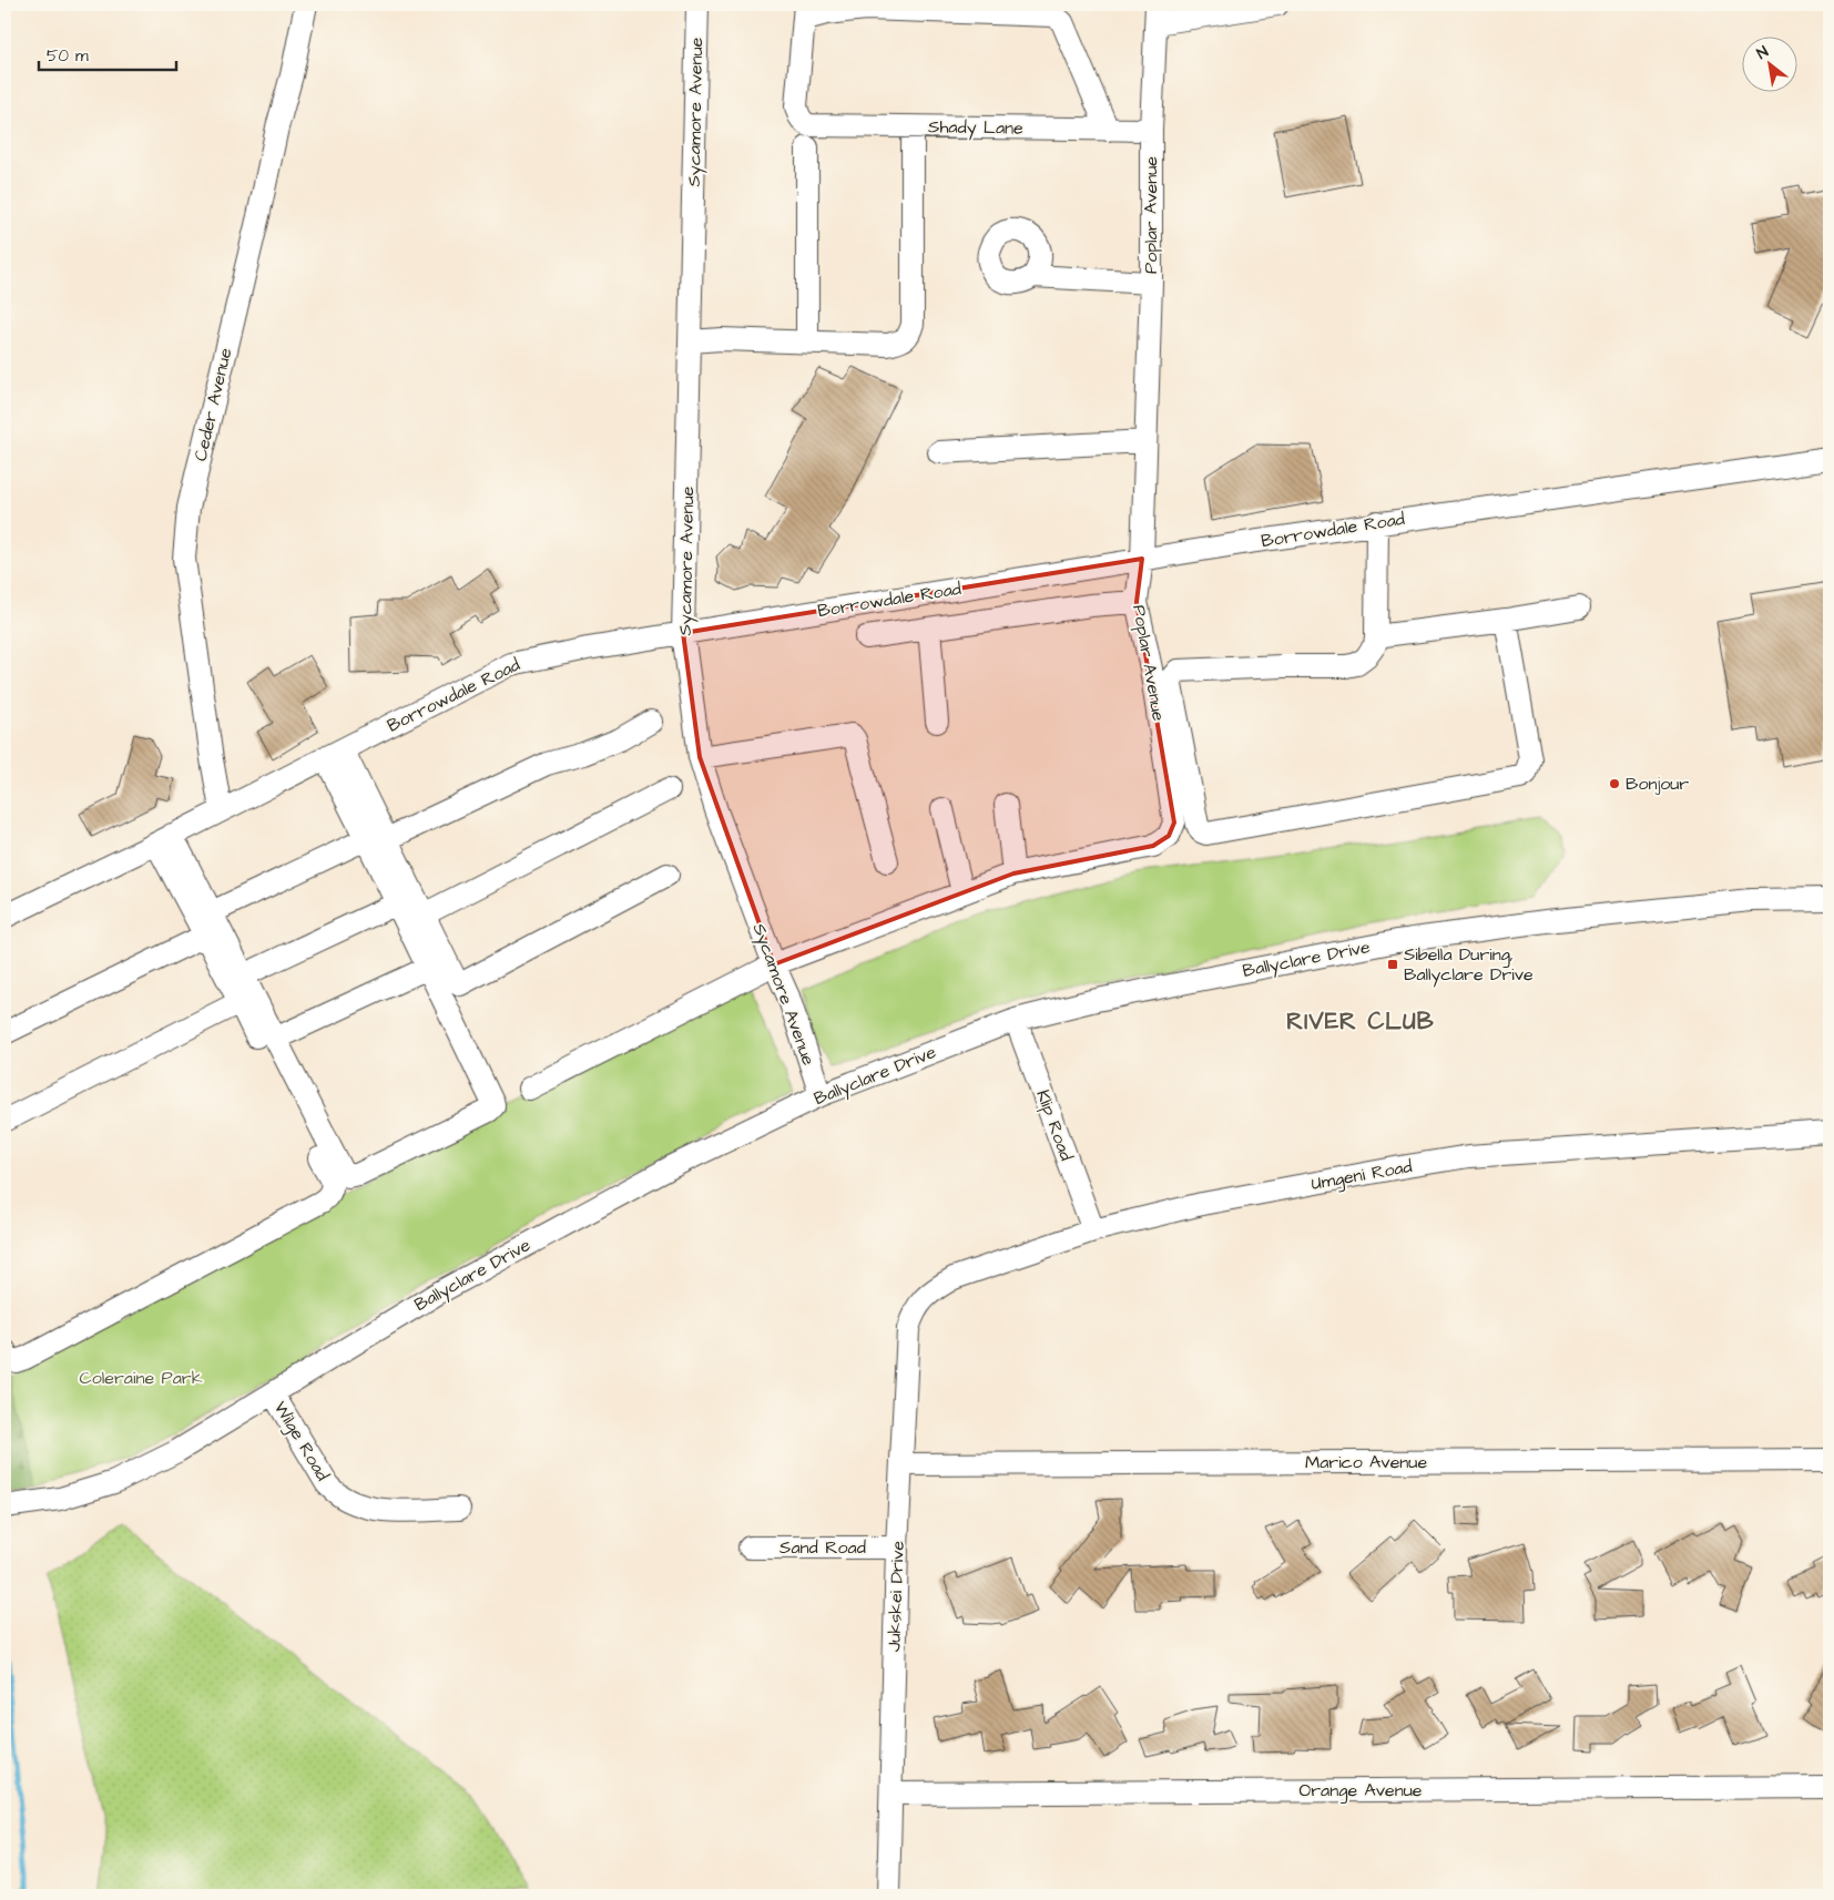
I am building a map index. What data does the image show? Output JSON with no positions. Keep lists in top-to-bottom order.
{
  "streets": {
    "street": [
      "Sycamore Avenue",
      "Shady Lane",
      "Poplar Avenue",
      "Ceder Avenue",
      "Borrowdale Road",
      "Ballyclare Drive",
      "Klip Road",
      "Umgeni Road",
      "Wilge Road",
      "Marico Avenue",
      "Sand Road",
      "Jukskei Drive",
      "Orange Avenue"
    ]
  },
  "crossings": [
    ["Sycamore Avenue", "Poplar Avenue"],
    ["Sycamore Avenue", "Borrowdale Road"],
    ["Sycamore Avenue", "Ballyclare Drive"],
    ["Shady Lane", "Poplar Avenue"],
    ["Poplar Avenue", "Borrowdale Road"],
    ["Ceder Avenue", "Borrowdale Road"],
    ["Ballyclare Drive", "Klip Road"],
    ["Ballyclare Drive", "Wilge Road"],
    ["Klip Road", "Umgeni Road"],
    ["Umgeni Road", "Jukskei Drive"],
    ["Marico Avenue", "Jukskei Drive"],
    ["Sand Road", "Jukskei Drive"],
    ["Jukskei Drive", "Orange Avenue"]
  ],
  "districts": ["RIVER CLUB"],
  "parks": ["Coleraine Park"],
  "places": {
    "other": ["Bonjour"],
    "transit": ["Sibella During, Ballyclare Drive"]
  },
  "scale_bar": "50 m",
  "north": "top left"
}
